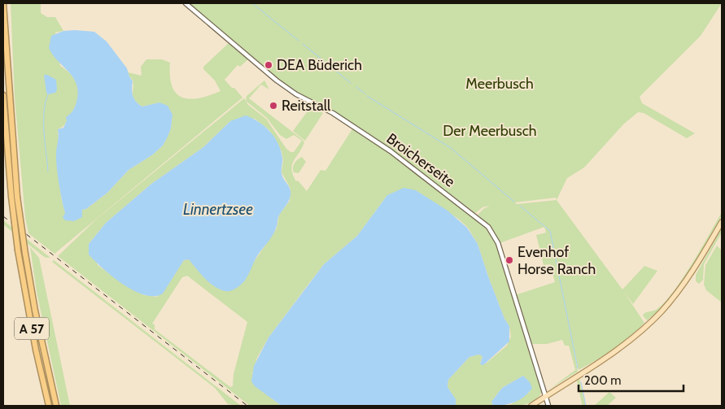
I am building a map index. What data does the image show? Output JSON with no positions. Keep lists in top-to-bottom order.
{
  "streets": {
    "highway": ["A 57"],
    "street": ["Broicherseite"]
  },
  "water": ["Linnertzsee"],
  "parks": ["Meerbusch", "Der Meerbusch"],
  "places": ["DEA Büderich", "Reitstall", "Evenhof Horse Ranch"],
  "scale_bar": "200 m"
}
